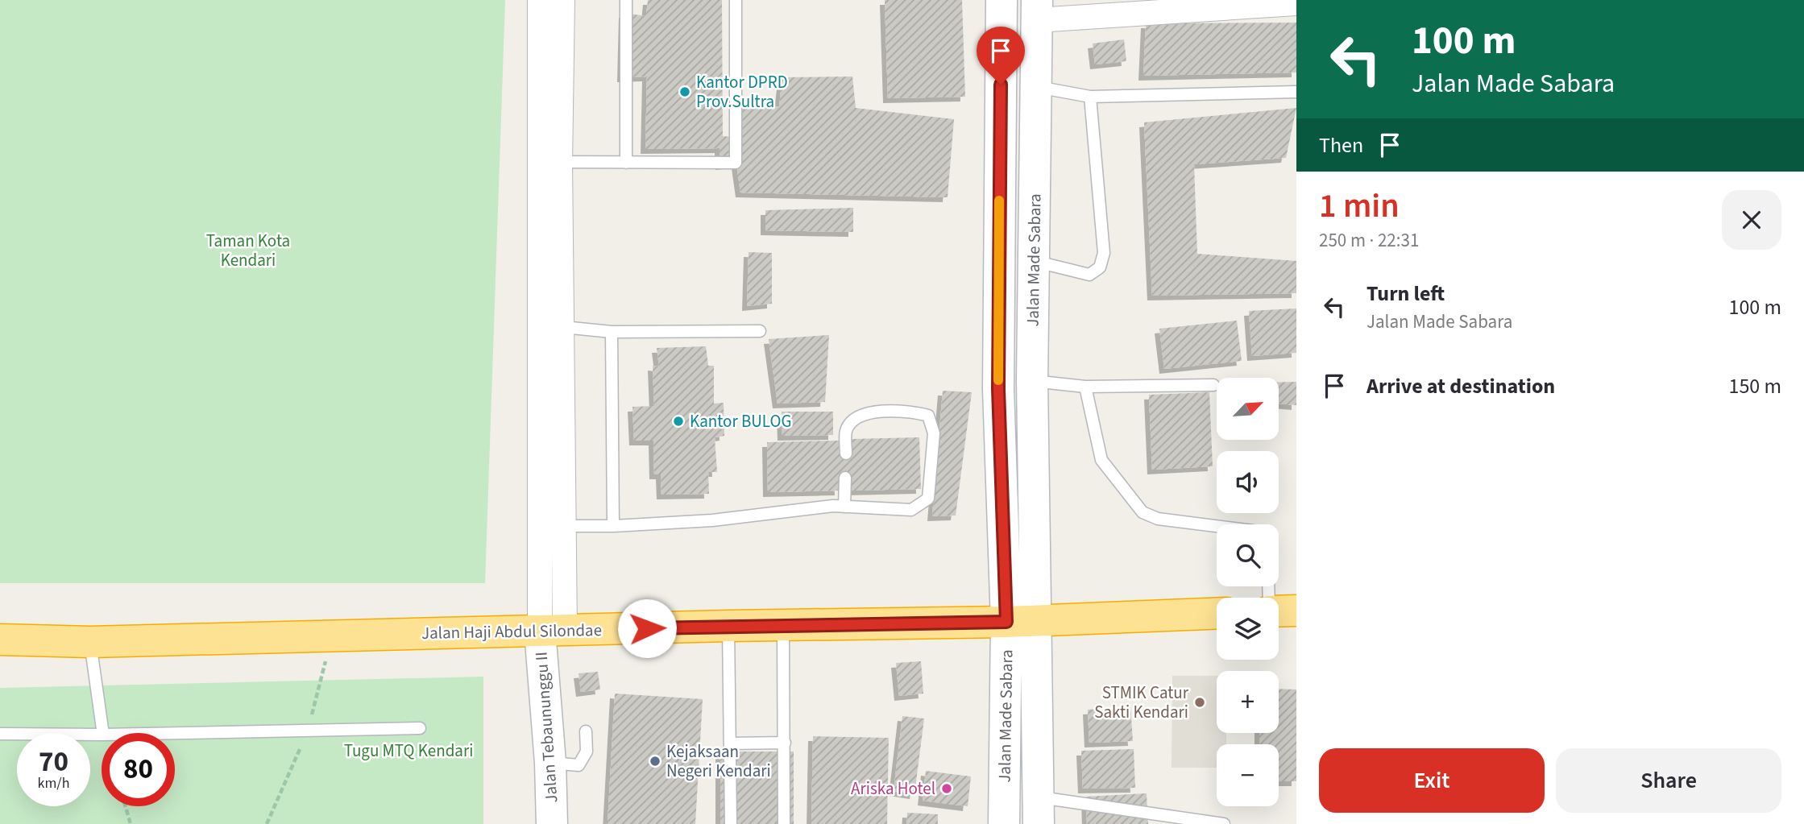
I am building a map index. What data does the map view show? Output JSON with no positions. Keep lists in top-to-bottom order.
{
  "streets": {
    "highway": ["Jalan Haji Abdul Silondae"],
    "street": ["Jalan Made Sabara", "Jalan Tebaununggu II"]
  },
  "crossings": [
    ["Jalan Made Sabara", "Jalan Haji Abdul Silondae"],
    ["Jalan Haji Abdul Silondae", "Jalan Tebaununggu II"]
  ],
  "parks": ["Taman Kota Kendari", "Tugu MTQ Kendari"],
  "places": [
    "Kantor DPRD Prov.Sultra",
    "Kantor BULOG",
    "STMIK Catur Sakti Kendari",
    "Kejaksaan Negeri Kendari",
    "Ariska Hotel"
  ],
  "north": "top right",
  "page": {
    "turn": ["100 m", "Jalan Made Sabara"],
    "then": "Then",
    "heading": ["1 min", "250 m · 22:31"],
    "list": [
      {
        "name": "Turn left",
        "note": "Jalan Made Sabara",
        "value": "100 m"
      },
      {
        "name": "Arrive at destination",
        "value": "150 m"
      }
    ],
    "map_buttons": ["+", "−"],
    "speed": "70 km/h",
    "limit": "80",
    "buttons": ["Exit", "Share"]
  }
}
